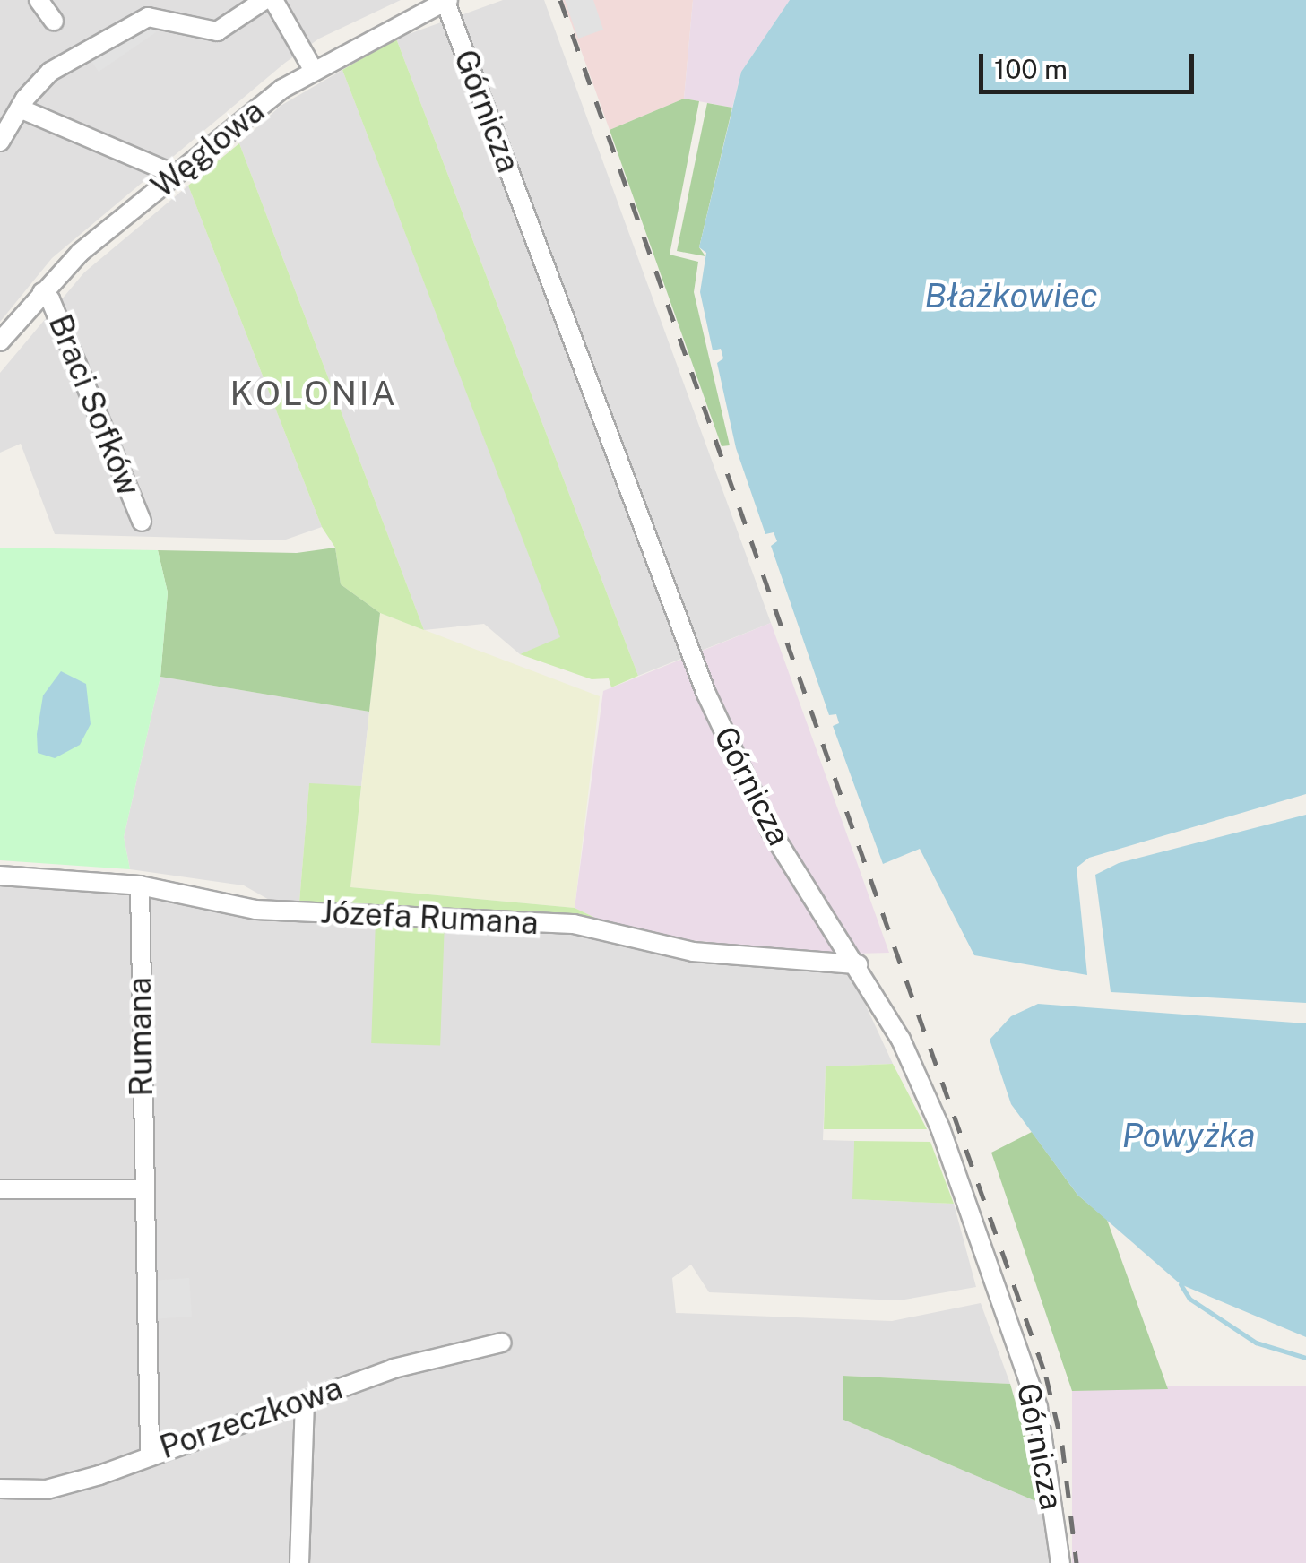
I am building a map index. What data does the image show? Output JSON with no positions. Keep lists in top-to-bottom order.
{
  "streets": {
    "street": [
      "Górnicza",
      "Węglowa",
      "Braci Sofków",
      "Józefa Rumana",
      "Rumana",
      "Porzeczkowa"
    ]
  },
  "crossings": [
    ["Górnicza", "Węglowa"],
    ["Górnicza", "Józefa Rumana"],
    ["Węglowa", "Braci Sofków"],
    ["Józefa Rumana", "Rumana"],
    ["Rumana", "Porzeczkowa"]
  ],
  "districts": ["KOLONIA"],
  "water": ["Błażkowiec", "Powyżka"],
  "scale_bar": "100 m"
}
